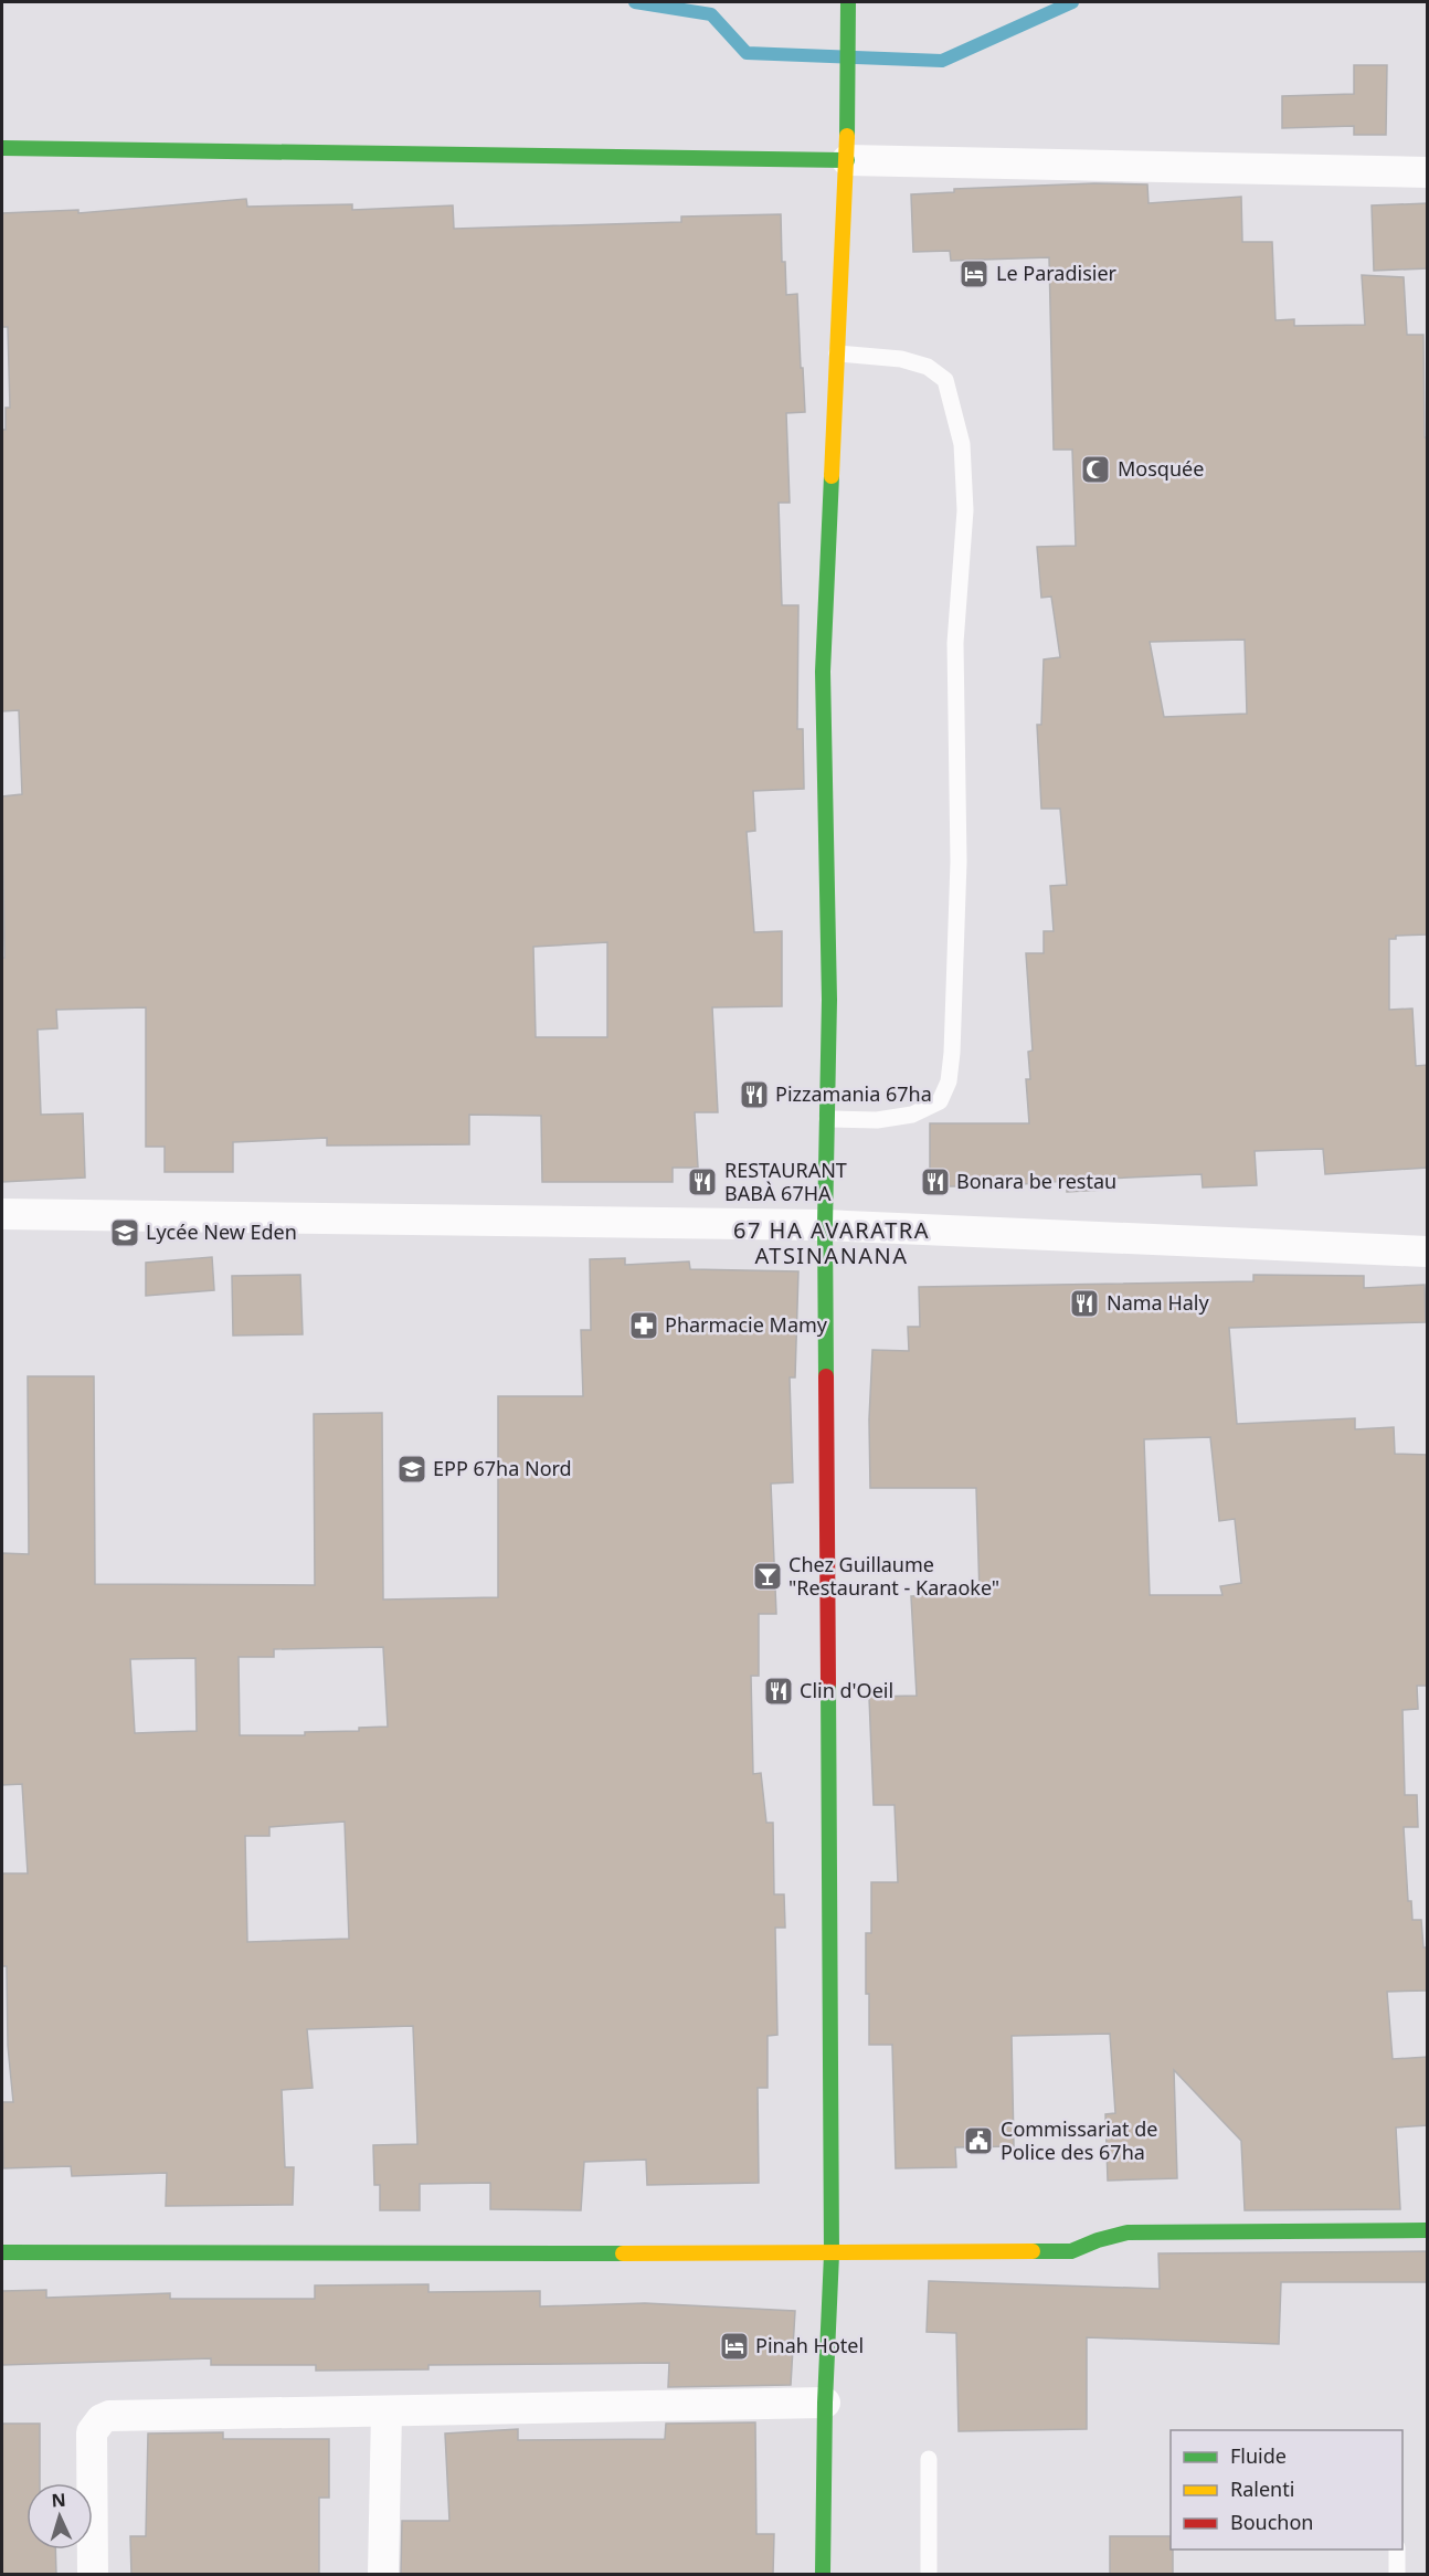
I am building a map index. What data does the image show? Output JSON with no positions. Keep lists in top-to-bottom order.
{
  "districts": ["67 HA AVARATRA ATSINANANA"],
  "places": {
    "hotel": ["Le Paradisier", "Pinah Hotel"],
    "mosque": ["Mosquée"],
    "restaurant": [
      "Pizzamania 67ha",
      "RESTAURANT BABÀ 67HA",
      "Bonara be restau",
      "Nama Haly",
      "Clin d'Oeil"
    ],
    "school or university": ["Lycée New Eden", "EPP 67ha Nord"],
    "pharmacy": ["Pharmacie Mamy"],
    "bar": ["Chez Guillaume \"Restaurant - Karaoke\""],
    "public building": ["Commissariat de Police des 67ha"]
  },
  "legend": ["Fluide", "Ralenti", "Bouchon"],
  "north": "top"
}
